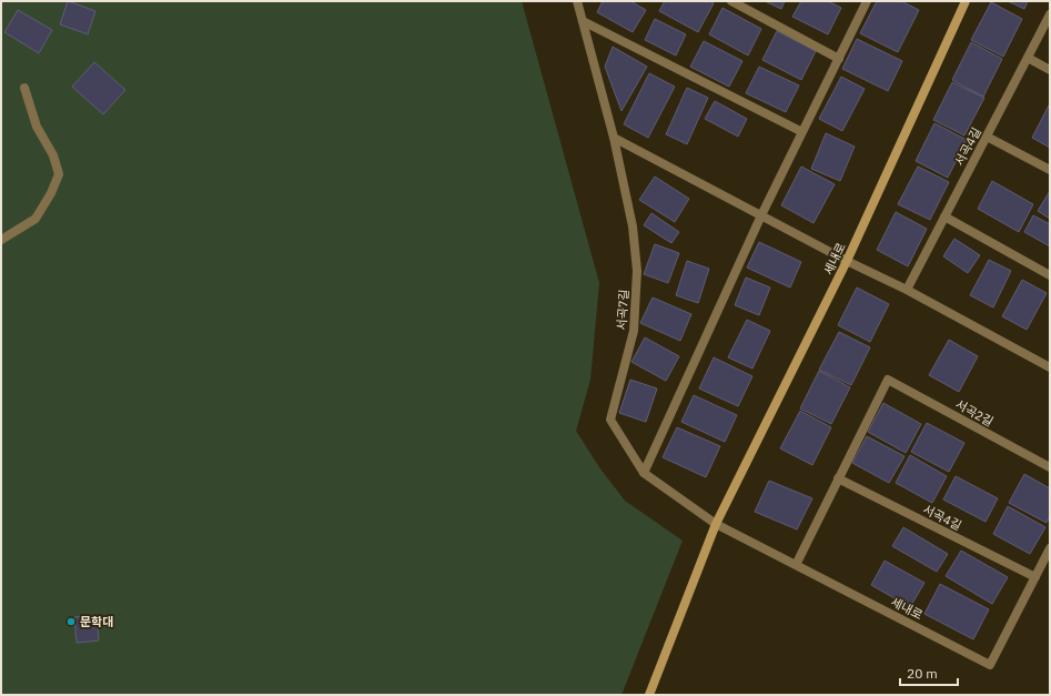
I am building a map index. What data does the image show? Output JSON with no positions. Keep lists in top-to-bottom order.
{
  "streets": {
    "street": [
      "서곡4길",
      "세내로",
      "서곡7길",
      "서곡2길"
    ]
  },
  "crossings": [
    ["서곡4길", "세내로"],
    ["서곡4길", "서곡2길"],
    ["세내로", "서곡7길"]
  ],
  "places": ["문학대"],
  "scale_bar": "20 m"
}
